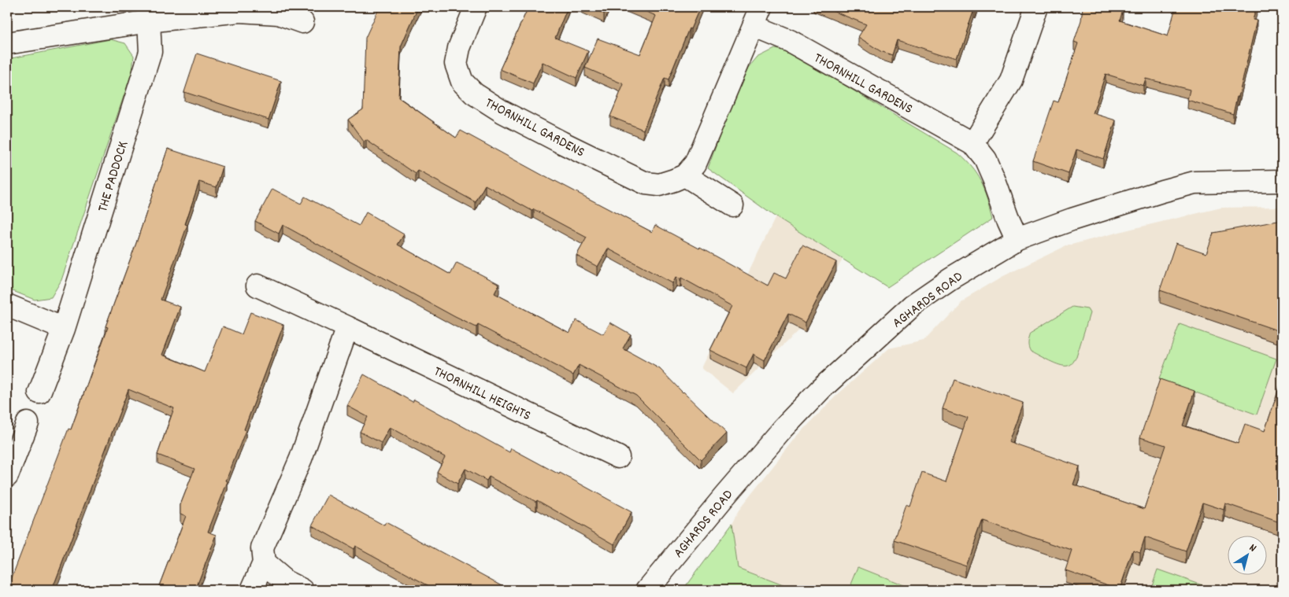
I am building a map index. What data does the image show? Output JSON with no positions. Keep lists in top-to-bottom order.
{
  "streets": {
    "street": [
      "THORNHILL GARDENS",
      "THE PADDOCK",
      "AGHARDS ROAD",
      "THORNHILL HEIGHTS"
    ]
  },
  "crossings": [
    ["THORNHILL GARDENS", "AGHARDS ROAD"]
  ],
  "north": "top right"
}
